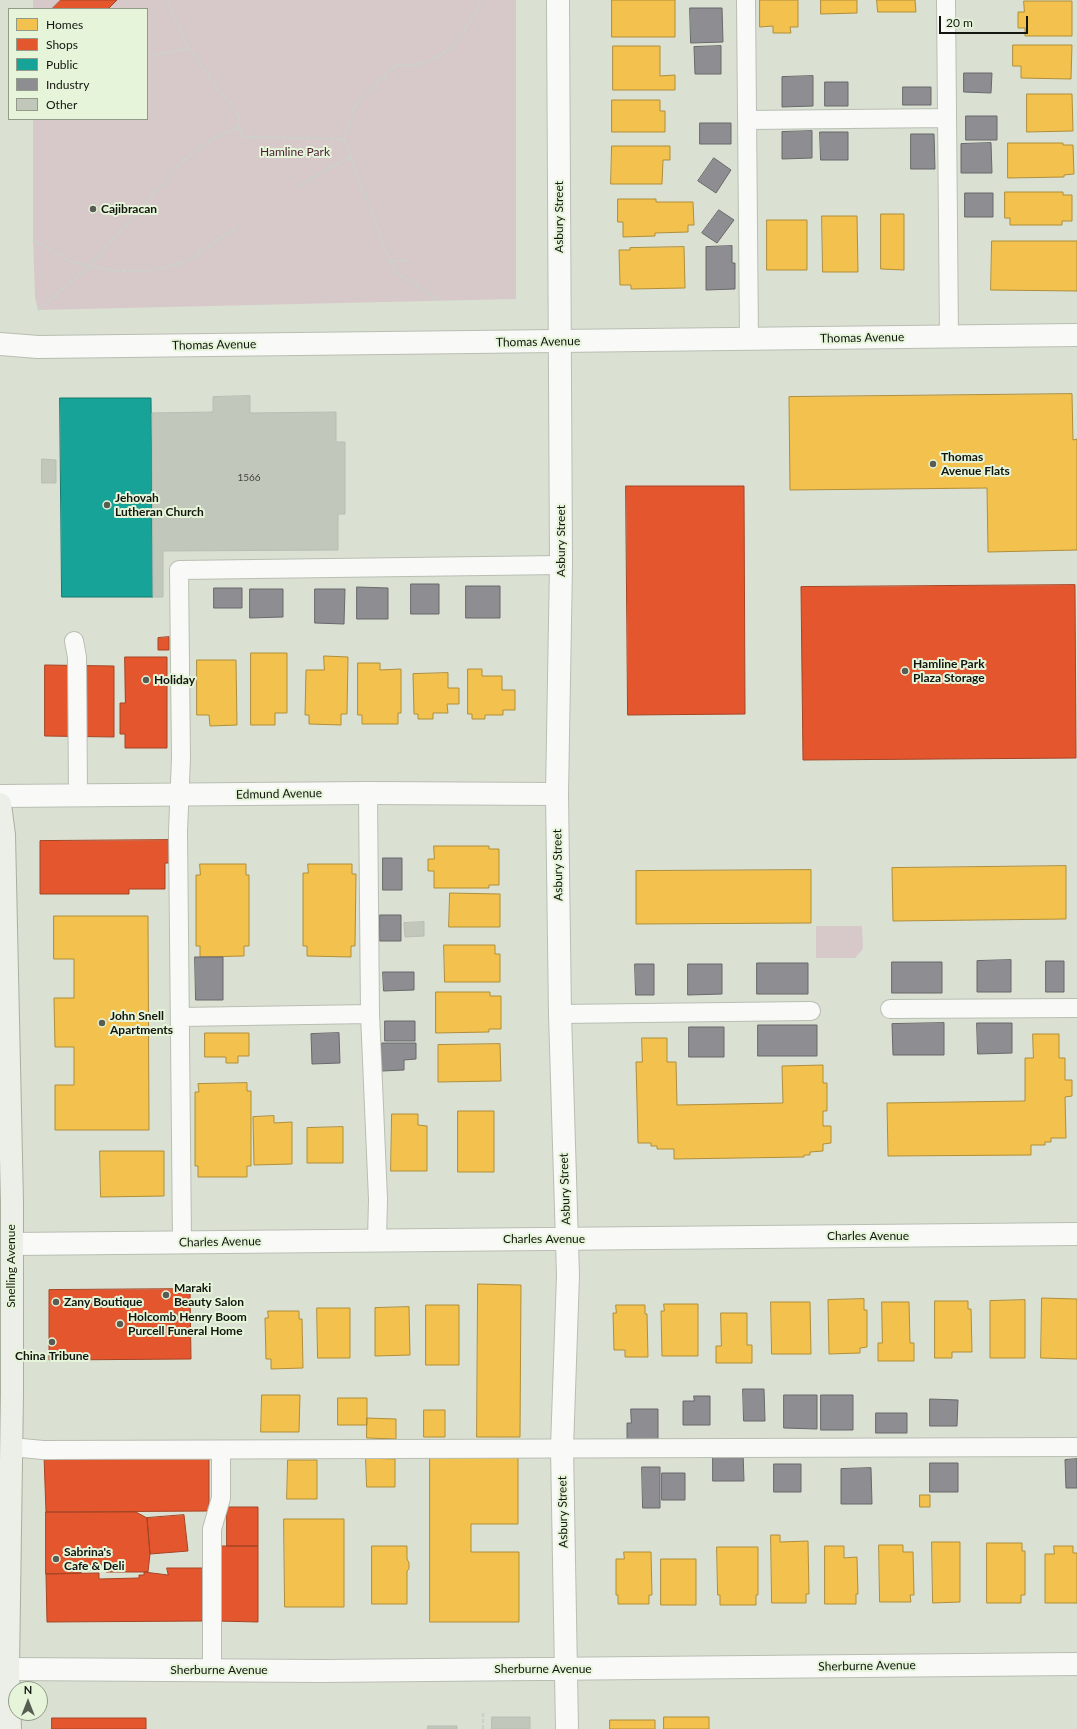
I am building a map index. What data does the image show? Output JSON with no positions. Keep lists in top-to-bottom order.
{
  "streets": {
    "main road": ["Snelling Avenue"],
    "street": [
      "Asbury Street",
      "Thomas Avenue",
      "Edmund Avenue",
      "Charles Avenue",
      "Sherburne Avenue"
    ]
  },
  "crossings": [
    ["Asbury Street", "Thomas Avenue"],
    ["Asbury Street", "Edmund Avenue"],
    ["Asbury Street", "Charles Avenue"],
    ["Asbury Street", "Sherburne Avenue"],
    ["Charles Avenue", "Snelling Avenue"],
    ["Snelling Avenue", "Sherburne Avenue"]
  ],
  "parks": ["Hamline Park"],
  "places": [
    "Cajibracan",
    "Thomas Avenue Flats",
    "Jehovah Lutheran Church",
    "Hamline Park Plaza Storage",
    "Holiday",
    "John Snell Apartments",
    "Maraki Beauty Salon",
    "Zany Boutique",
    "Holcomb Henry Boom Purcell Funeral Home",
    "China Tribune",
    "Sabrina's Cafe & Deli"
  ],
  "house_numbers": ["1566"],
  "legend": [
    "Homes",
    "Shops",
    "Public",
    "Industry",
    "Other"
  ],
  "scale_bar": "20 m",
  "north": "top"
}
